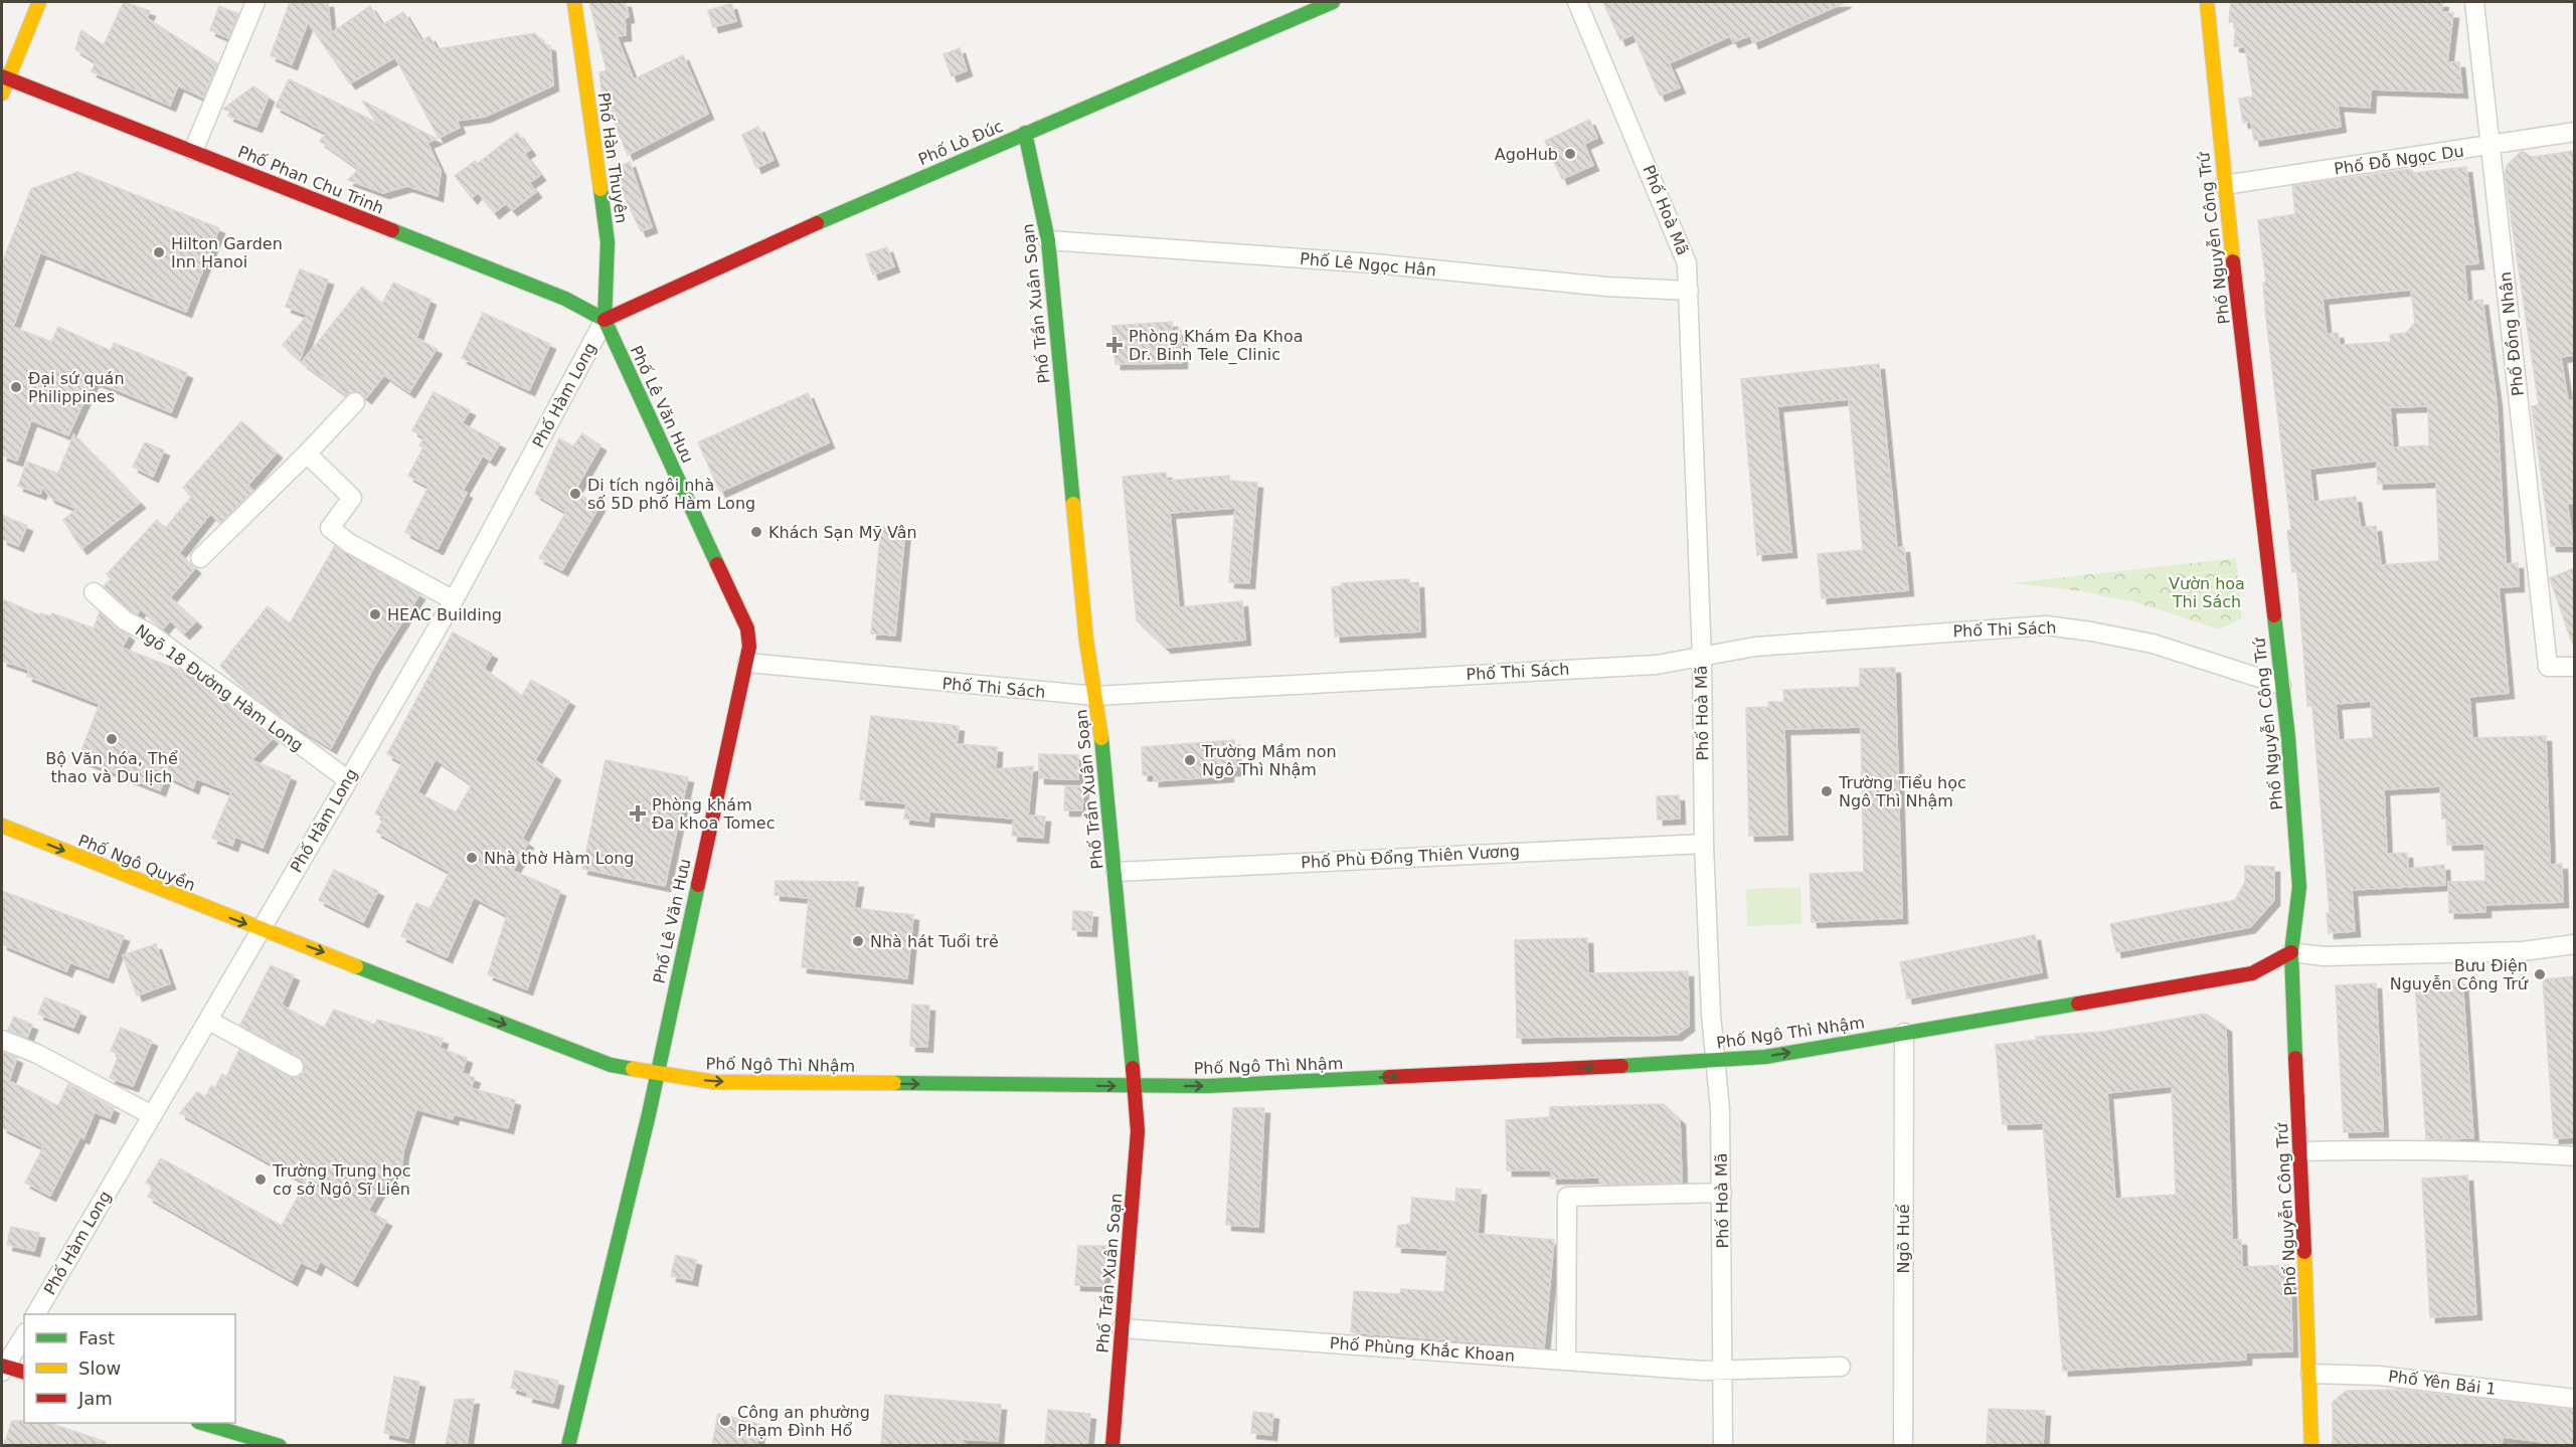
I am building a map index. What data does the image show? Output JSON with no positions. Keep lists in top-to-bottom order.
{
  "streets": {
    "street": [
      "Phố Lò Đúc",
      "Phố Hàn Thuyên",
      "Phố Đỗ Ngọc Du",
      "Phố Phan Chu Trinh",
      "Phố Hoà Mã",
      "Phố Nguyễn Công Trứ",
      "Phố Lê Ngọc Hân",
      "Phố Trần Xuân Soạn",
      "Phố Đồng Nhân",
      "Phố Hàm Long",
      "Phố Lê Văn Hưu",
      "Phố Thi Sách",
      "Ngõ 18 Đường Hàm Long",
      "Phố Phù Đổng Thiên Vương",
      "Phố Ngô Quyền",
      "Phố Ngô Thì Nhậm",
      "Ngõ Huế",
      "Phố Phùng Khắc Khoan",
      "Phố Yên Bái 1"
    ]
  },
  "crossings": [
    ["Phố Lò Đúc", "Phố Hàn Thuyên"],
    ["Phố Lò Đúc", "Phố Phan Chu Trinh"],
    ["Phố Lò Đúc", "Phố Trần Xuân Soạn"],
    ["Phố Lò Đúc", "Phố Hàm Long"],
    ["Phố Lò Đúc", "Phố Lê Văn Hưu"],
    ["Phố Hàn Thuyên", "Phố Phan Chu Trinh"],
    ["Phố Hàn Thuyên", "Phố Hàm Long"],
    ["Phố Hàn Thuyên", "Phố Lê Văn Hưu"],
    ["Phố Đỗ Ngọc Du", "Phố Nguyễn Công Trứ"],
    ["Phố Đỗ Ngọc Du", "Phố Đồng Nhân"],
    ["Phố Phan Chu Trinh", "Phố Hàm Long"],
    ["Phố Phan Chu Trinh", "Phố Lê Văn Hưu"],
    ["Phố Hoà Mã", "Phố Lê Ngọc Hân"],
    ["Phố Hoà Mã", "Phố Thi Sách"],
    ["Phố Hoà Mã", "Phố Phù Đổng Thiên Vương"],
    ["Phố Hoà Mã", "Phố Ngô Thì Nhậm"],
    ["Phố Hoà Mã", "Phố Phùng Khắc Khoan"],
    ["Phố Nguyễn Công Trứ", "Phố Thi Sách"],
    ["Phố Nguyễn Công Trứ", "Phố Ngô Thì Nhậm"],
    ["Phố Nguyễn Công Trứ", "Phố Yên Bái 1"],
    ["Phố Lê Ngọc Hân", "Phố Trần Xuân Soạn"],
    ["Phố Trần Xuân Soạn", "Phố Thi Sách"],
    ["Phố Trần Xuân Soạn", "Phố Phù Đổng Thiên Vương"],
    ["Phố Trần Xuân Soạn", "Phố Ngô Thì Nhậm"],
    ["Phố Trần Xuân Soạn", "Phố Phùng Khắc Khoan"],
    ["Phố Hàm Long", "Phố Lê Văn Hưu"],
    ["Phố Hàm Long", "Ngõ 18 Đường Hàm Long"],
    ["Phố Hàm Long", "Phố Ngô Quyền"],
    ["Phố Hàm Long", "Phố Ngô Thì Nhậm"],
    ["Phố Lê Văn Hưu", "Phố Thi Sách"],
    ["Phố Lê Văn Hưu", "Phố Ngô Thì Nhậm"],
    ["Phố Ngô Quyền", "Phố Ngô Thì Nhậm"],
    ["Phố Ngô Thì Nhậm", "Ngõ Huế"]
  ],
  "one_way": ["Phố Ngô Quyền", "Phố Ngô Thì Nhậm"],
  "parks": ["Vườn hoa Thi Sách"],
  "places": {
    "other": [
      "AgoHub",
      "Hilton Garden Inn Hanoi",
      "Đại sứ quán Philippines",
      "Di tích ngôi nhà số 5D phố Hàm Long",
      "Khách Sạn Mỹ Vân",
      "HEAC Building",
      "Bộ Văn hóa, Thể thao và Du lịch",
      "Trường Mầm non Ngô Thì Nhậm",
      "Trường Tiểu học Ngô Thì Nhậm",
      "Nhà thờ Hàm Long",
      "Nhà hát Tuổi trẻ",
      "Bưu Điện Nguyễn Công Trứ",
      "Trường Trung học cơ sở Ngô Sĩ Liên",
      "Công an phường Phạm Đình Hổ"
    ],
    "health": ["Phòng Khám Đa Khoa Dr. Binh Tele_Clinic", "Phòng khám Đa khoa Tomec"]
  },
  "legend": ["Fast", "Slow", "Jam"]
}
